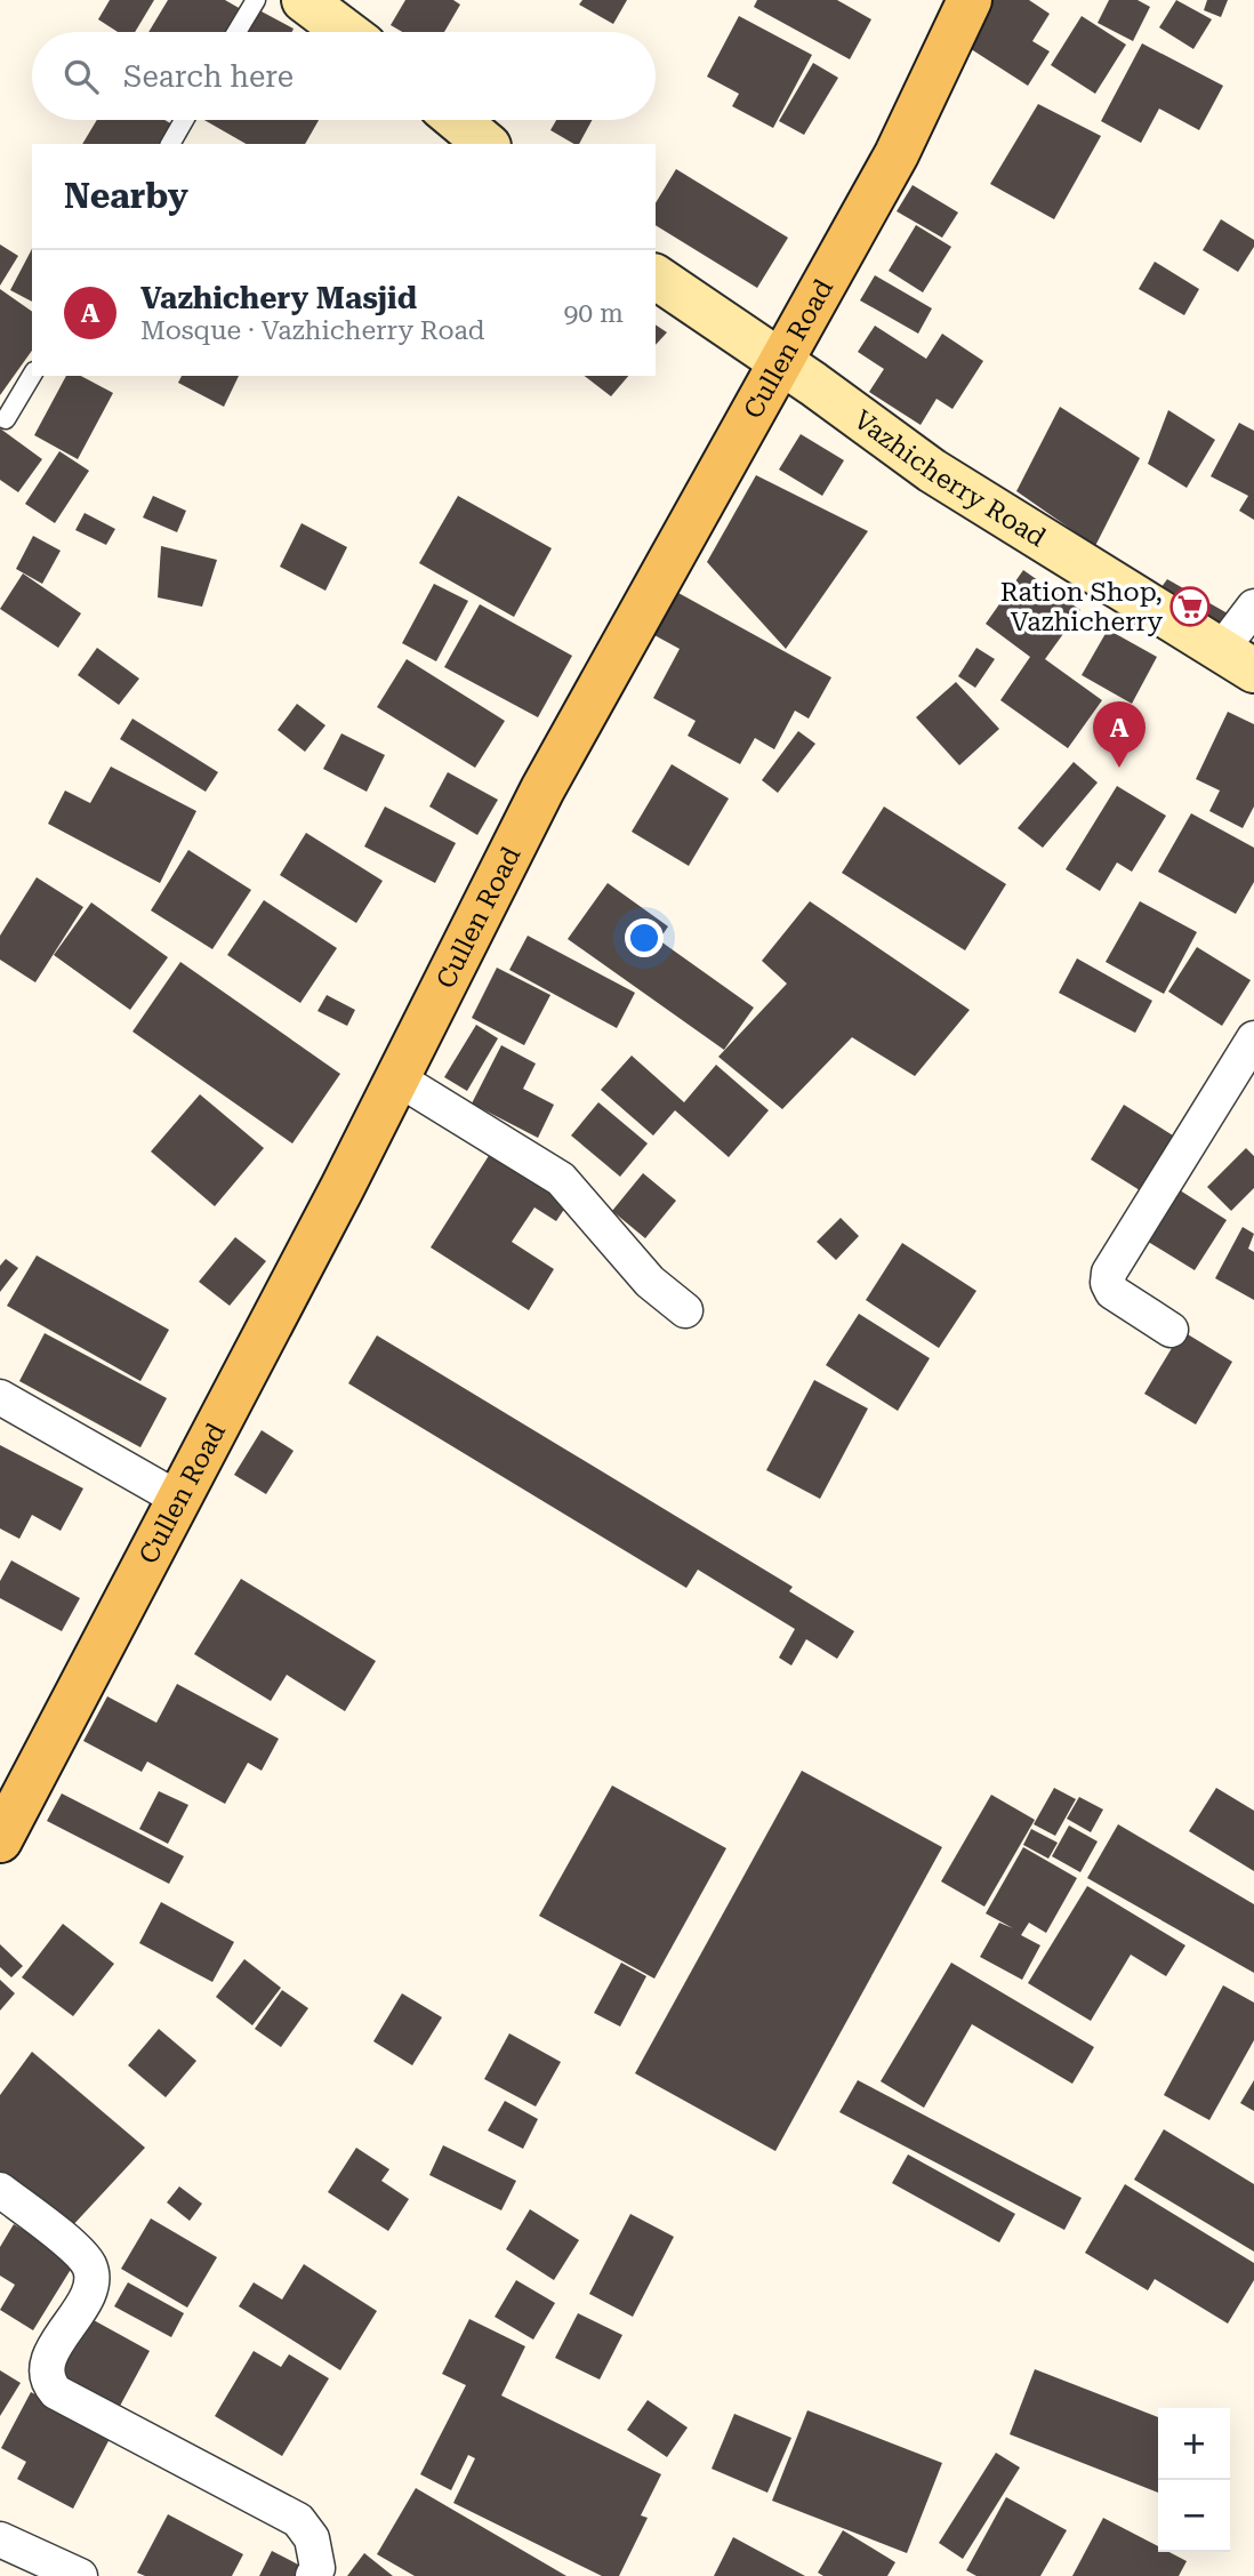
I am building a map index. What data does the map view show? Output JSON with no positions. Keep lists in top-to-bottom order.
{
  "streets": {
    "main road": ["Cullen Road", "Vazhicherry Road"]
  },
  "crossings": [
    ["Cullen Road", "Vazhicherry Road"]
  ],
  "places": {
    "supermarket": ["Ration Shop, Vazhicherry"]
  },
  "page": {
    "search": "Search here",
    "heading": "Nearby",
    "list": [
      {
        "mark": "A",
        "name": "Vazhichery Masjid",
        "note": "Mosque · Vazhicherry Road",
        "value": "90 m"
      }
    ],
    "pins": "A",
    "map_buttons": ["+", "−"]
  }
}
